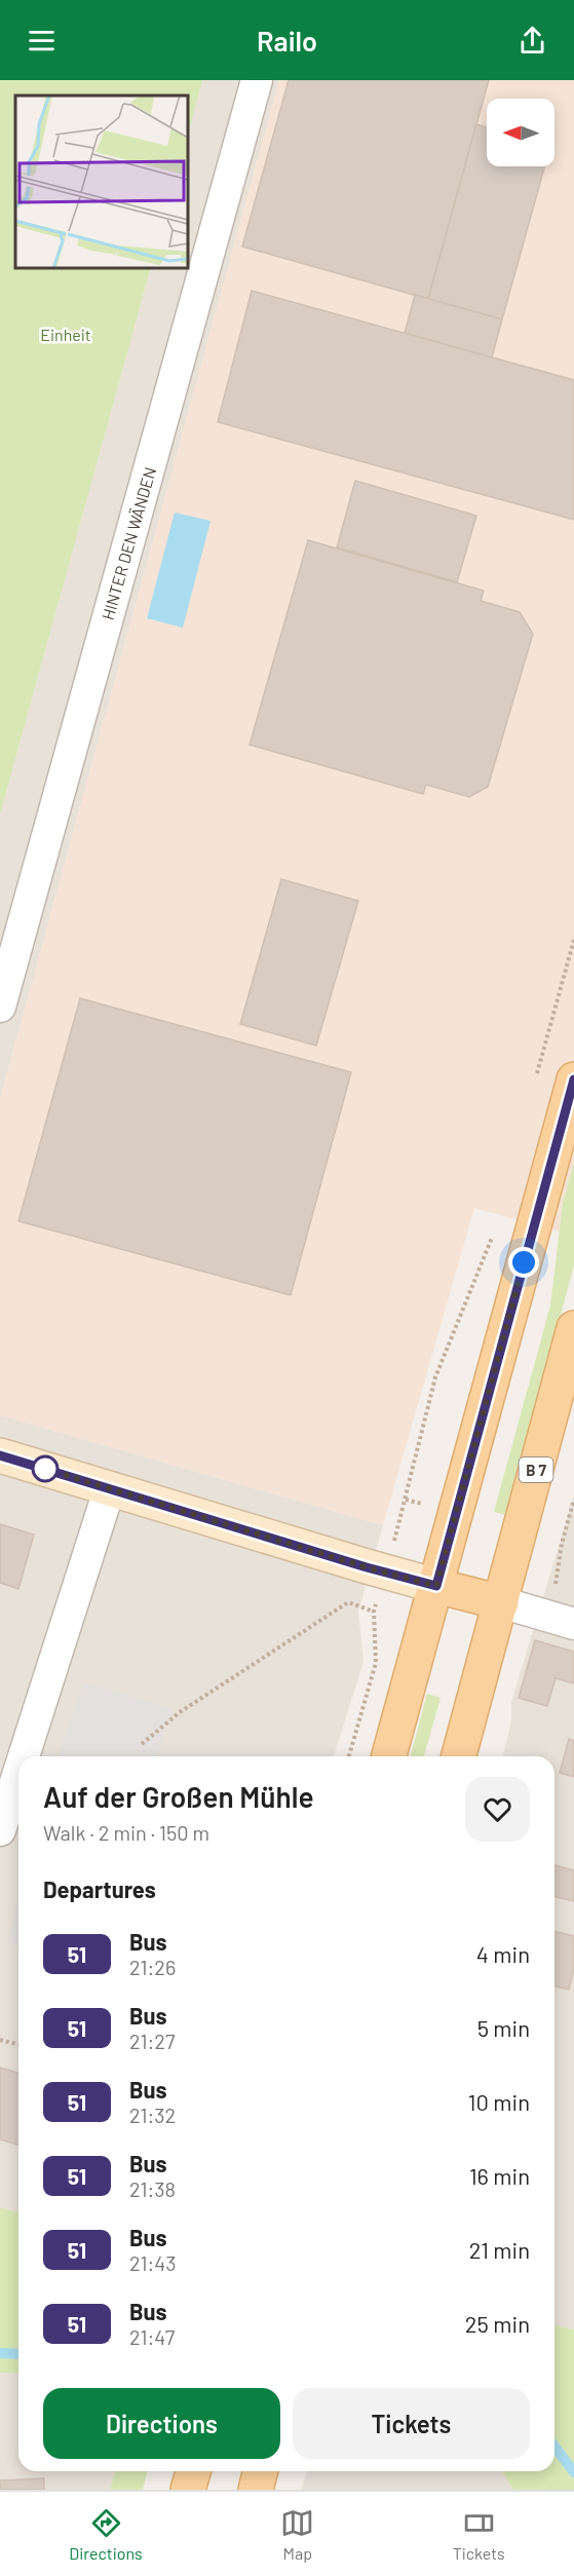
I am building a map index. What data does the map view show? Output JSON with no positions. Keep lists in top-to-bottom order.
{
  "streets": {
    "main road": ["B 7"],
    "street": ["HINTER DEN WÄNDEN"]
  },
  "parks": ["Einheit"],
  "lines": ["bus line 51"],
  "north": "left",
  "page": {
    "header": "Railo",
    "heading": [
      ["Auf der Großen Mühle", "Walk · 2 min · 150 m"],
      "Departures"
    ],
    "list": [
      {
        "mark": "51",
        "name": "Bus",
        "note": "21:26",
        "value": "4 min"
      },
      {
        "mark": "51",
        "name": "Bus",
        "note": "21:27",
        "value": "5 min"
      },
      {
        "mark": "51",
        "name": "Bus",
        "note": "21:32",
        "value": "10 min"
      },
      {
        "mark": "51",
        "name": "Bus",
        "note": "21:38",
        "value": "16 min"
      },
      {
        "mark": "51",
        "name": "Bus",
        "note": "21:43",
        "value": "21 min"
      },
      {
        "mark": "51",
        "name": "Bus",
        "note": "21:47",
        "value": "25 min"
      }
    ],
    "buttons": ["Directions", "Tickets"],
    "tabs": ["Directions", "Map", "Tickets"]
  }
}
